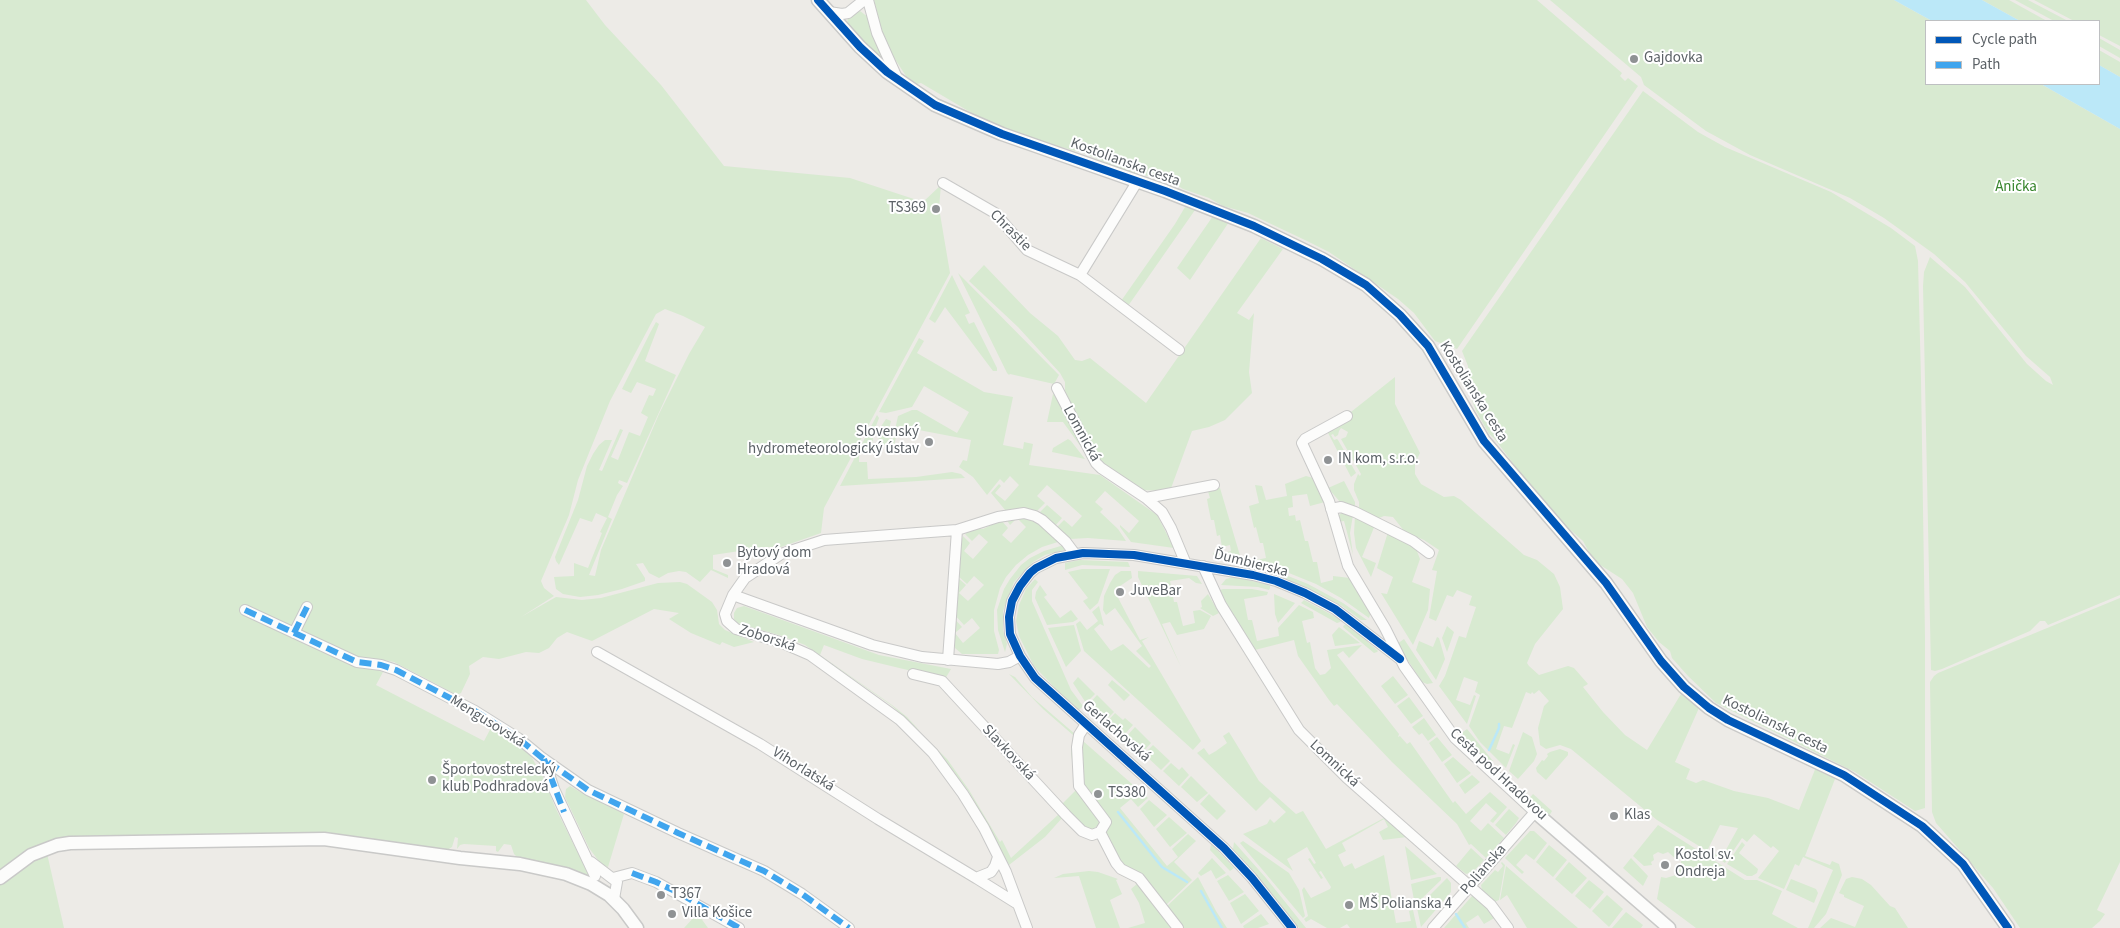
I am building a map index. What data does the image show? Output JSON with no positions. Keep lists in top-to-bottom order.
{
  "streets": {
    "street": [
      "Kostolianska cesta",
      "Chrastie",
      "Lomnická",
      "Ďumbierska",
      "Zoborská",
      "Mengusovská",
      "Gerlachovská",
      "Slavkovská",
      "Vihorlatská",
      "Cesta pod Hradovou",
      "Polianska"
    ]
  },
  "crossings": [
    ["Lomnická", "Ďumbierska"],
    ["Lomnická", "Polianska"],
    ["Ďumbierska", "Gerlachovská"],
    ["Ďumbierska", "Cesta pod Hradovou"],
    ["Zoborská", "Gerlachovská"],
    ["Zoborská", "Vihorlatská"],
    ["Cesta pod Hradovou", "Polianska"]
  ],
  "parks": ["Anička"],
  "places": [
    "Gajdovka",
    "TS369",
    "Slovenský hydrometeorologický ústav",
    "IN kom, s.r.o.",
    "Bytový dom Hradová",
    "JuveBar",
    "Športovostrelecký klub Podhradová",
    "TS380",
    "Klas",
    "Kostol sv. Ondreja",
    "T367",
    "MŠ Polianska 4",
    "Villa Košice"
  ],
  "legend": ["Cycle path", "Path"]
}
